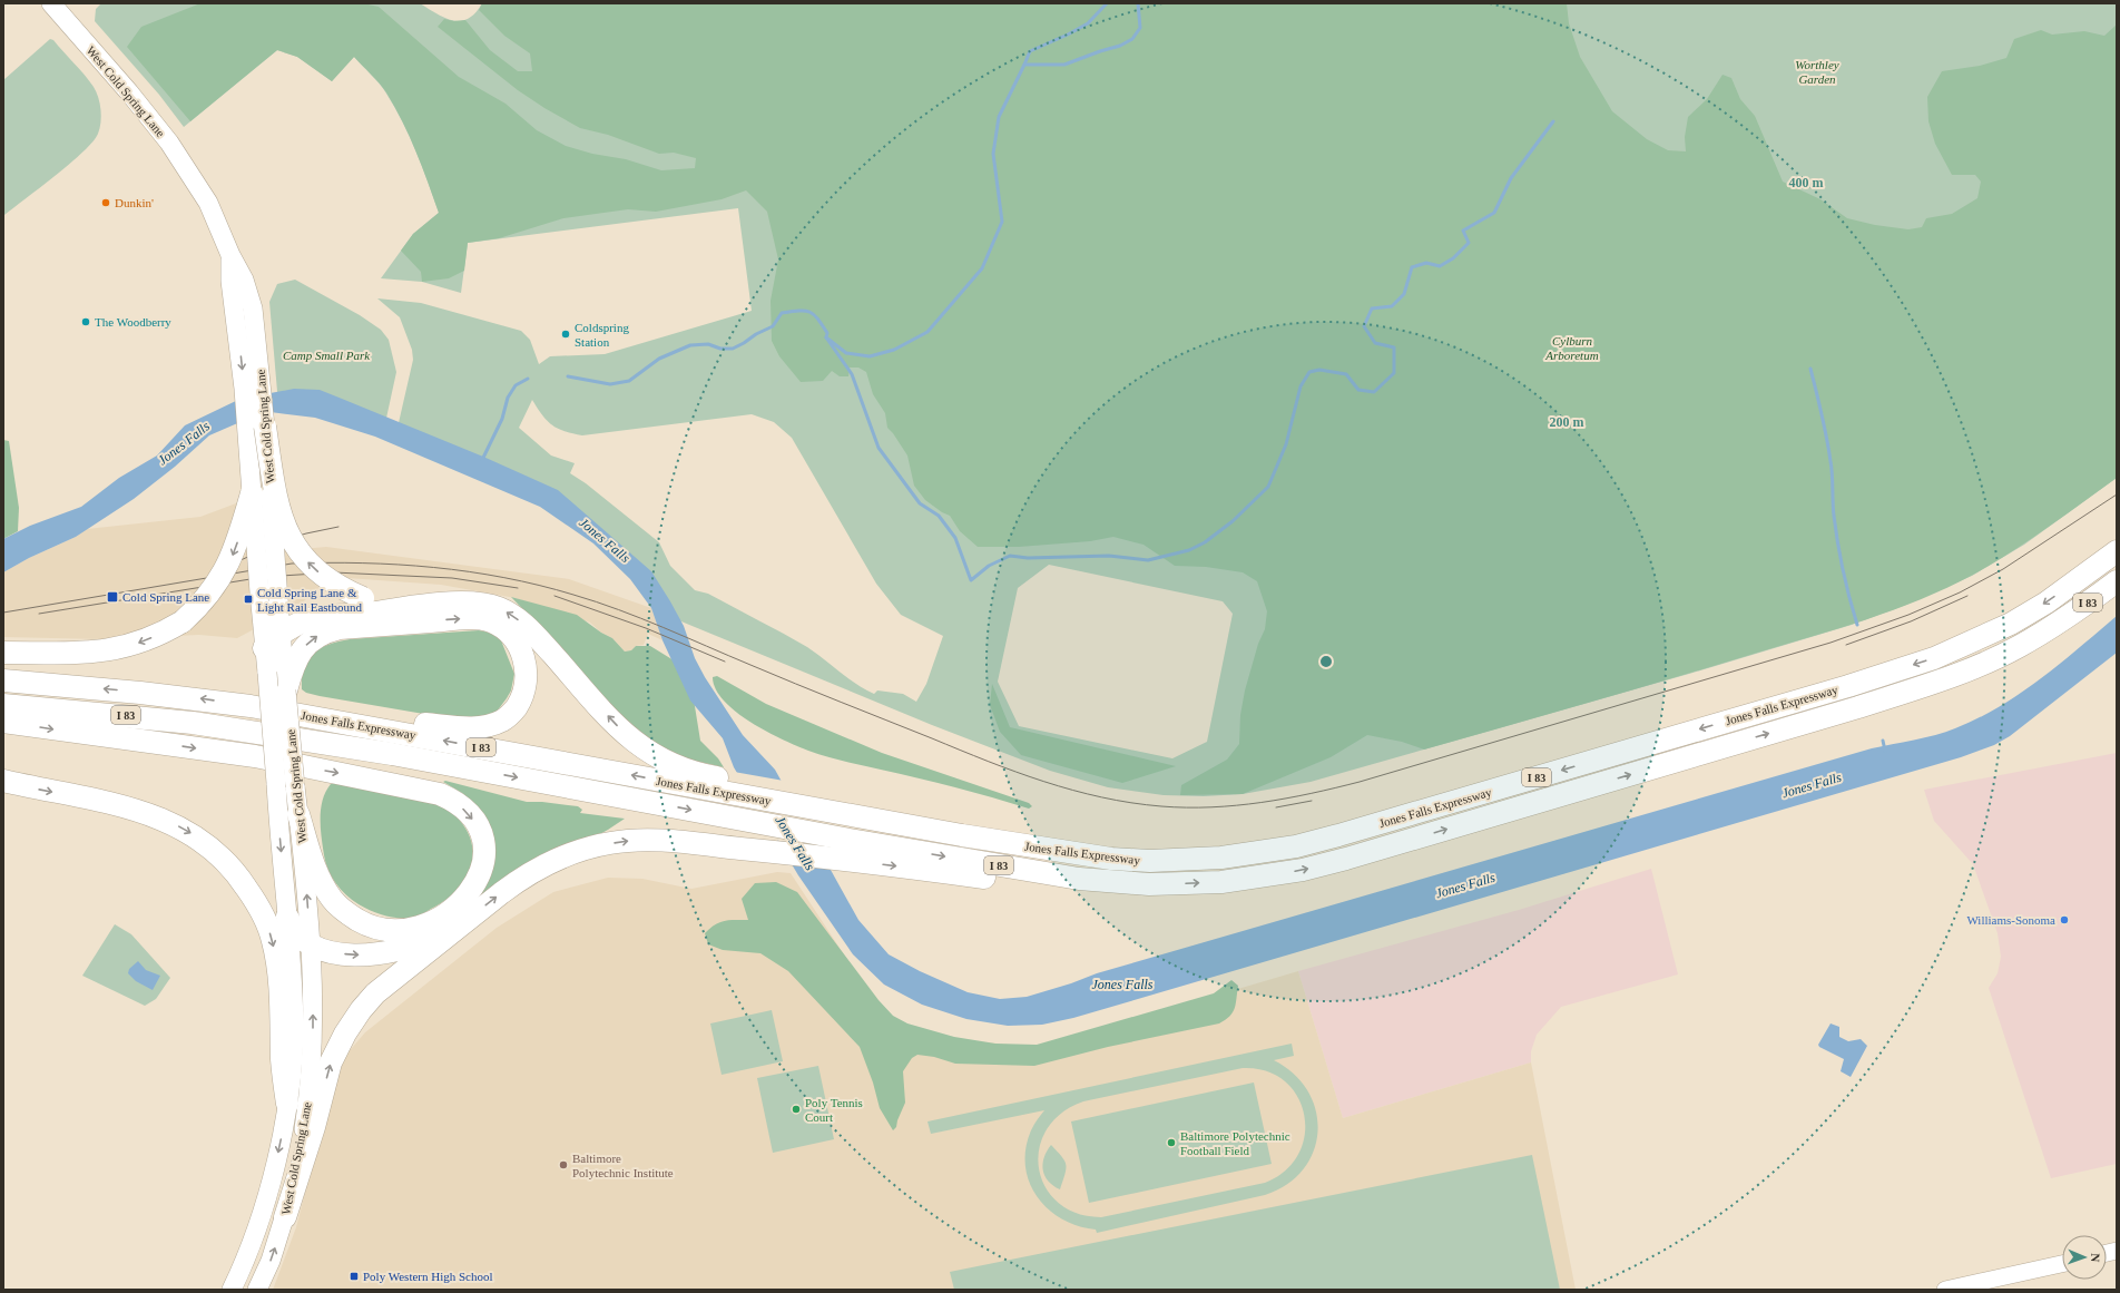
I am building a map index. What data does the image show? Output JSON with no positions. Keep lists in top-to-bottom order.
{
  "streets": {
    "highway": ["I 83", "Jones Falls Expressway"],
    "main road": ["West Cold Spring Lane"]
  },
  "water": ["Jones Falls"],
  "parks": ["Worthley Garden", "Cylburn Arboretum", "Camp Small Park"],
  "places": {
    "other": [
      "Dunkin'",
      "The Woodberry",
      "Coldspring Station",
      "Williams-Sonoma",
      "Poly Tennis Court",
      "Baltimore Polytechnic Football Field",
      "Baltimore Polytechnic Institute"
    ],
    "transit": ["Cold Spring Lane", "Cold Spring Lane & Light Rail Eastbound", "Poly Western High School"]
  },
  "north": "right",
  "rings": ["400 m", "200 m"]
}
